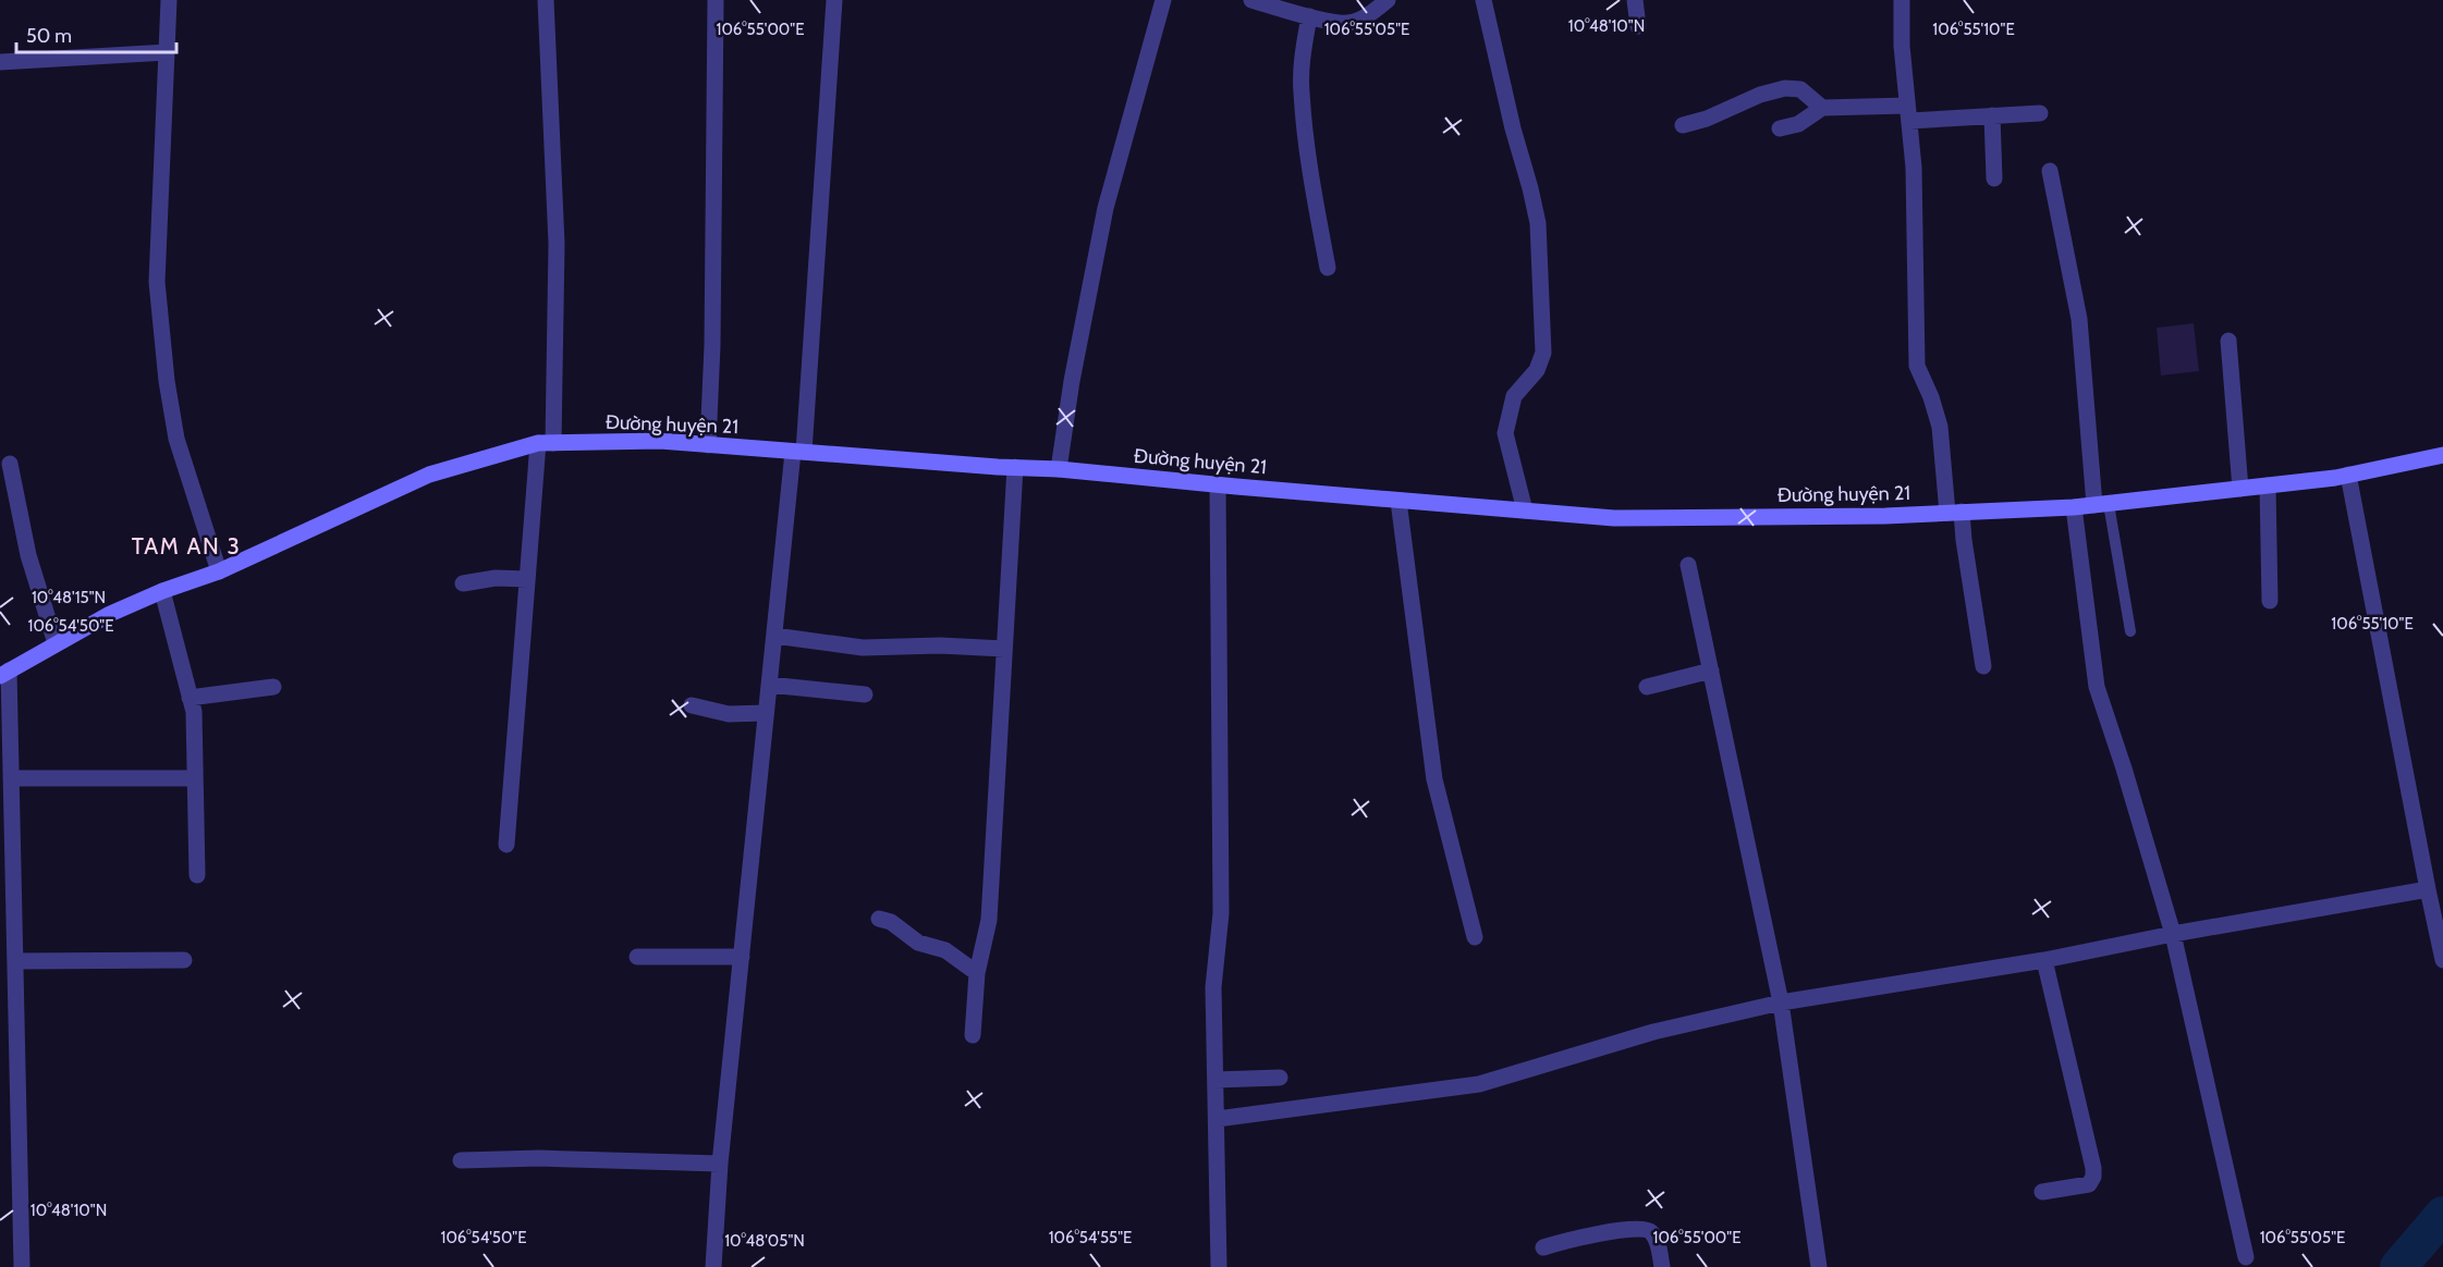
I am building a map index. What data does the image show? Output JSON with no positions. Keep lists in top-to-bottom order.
{
  "streets": {
    "street": ["Đường huyện 21"]
  },
  "districts": ["TAM AN 3"],
  "scale_bar": "50 m",
  "coordinates": [
    "10°48'10\"N",
    "106°55'00\"E",
    "106°55'05\"E",
    "106°55'10\"E",
    "10°48'15\"N",
    "106°54'50\"E",
    "106°54'55\"E",
    "10°48'05\"N"
  ]
}
